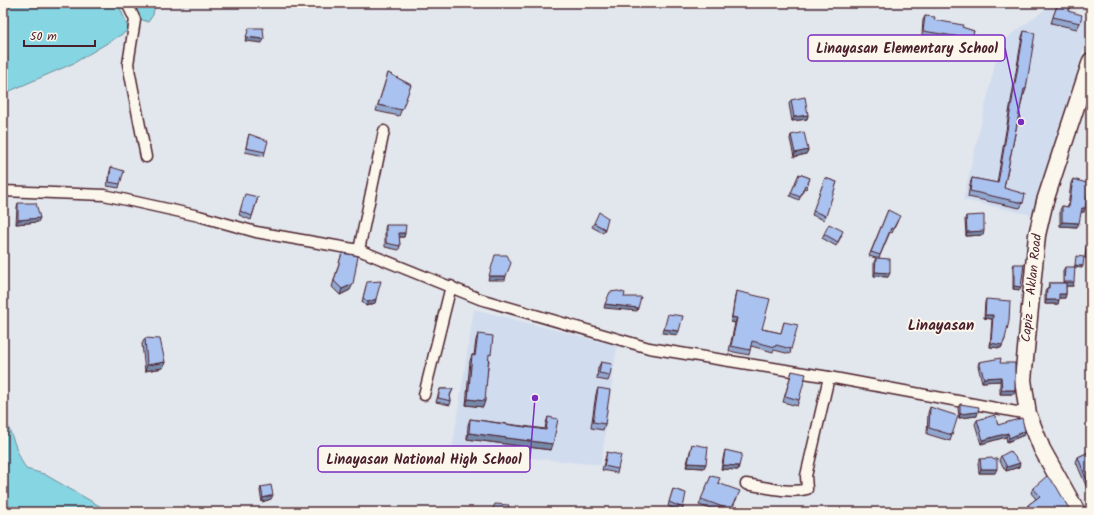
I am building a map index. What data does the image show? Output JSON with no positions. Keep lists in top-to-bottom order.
{
  "streets": {
    "main road": ["Capiz – Aklan Road"]
  },
  "districts": ["Linayasan"],
  "places": ["Linayasan Elementary School", "Linayasan National High School"],
  "scale_bar": "50 m"
}
